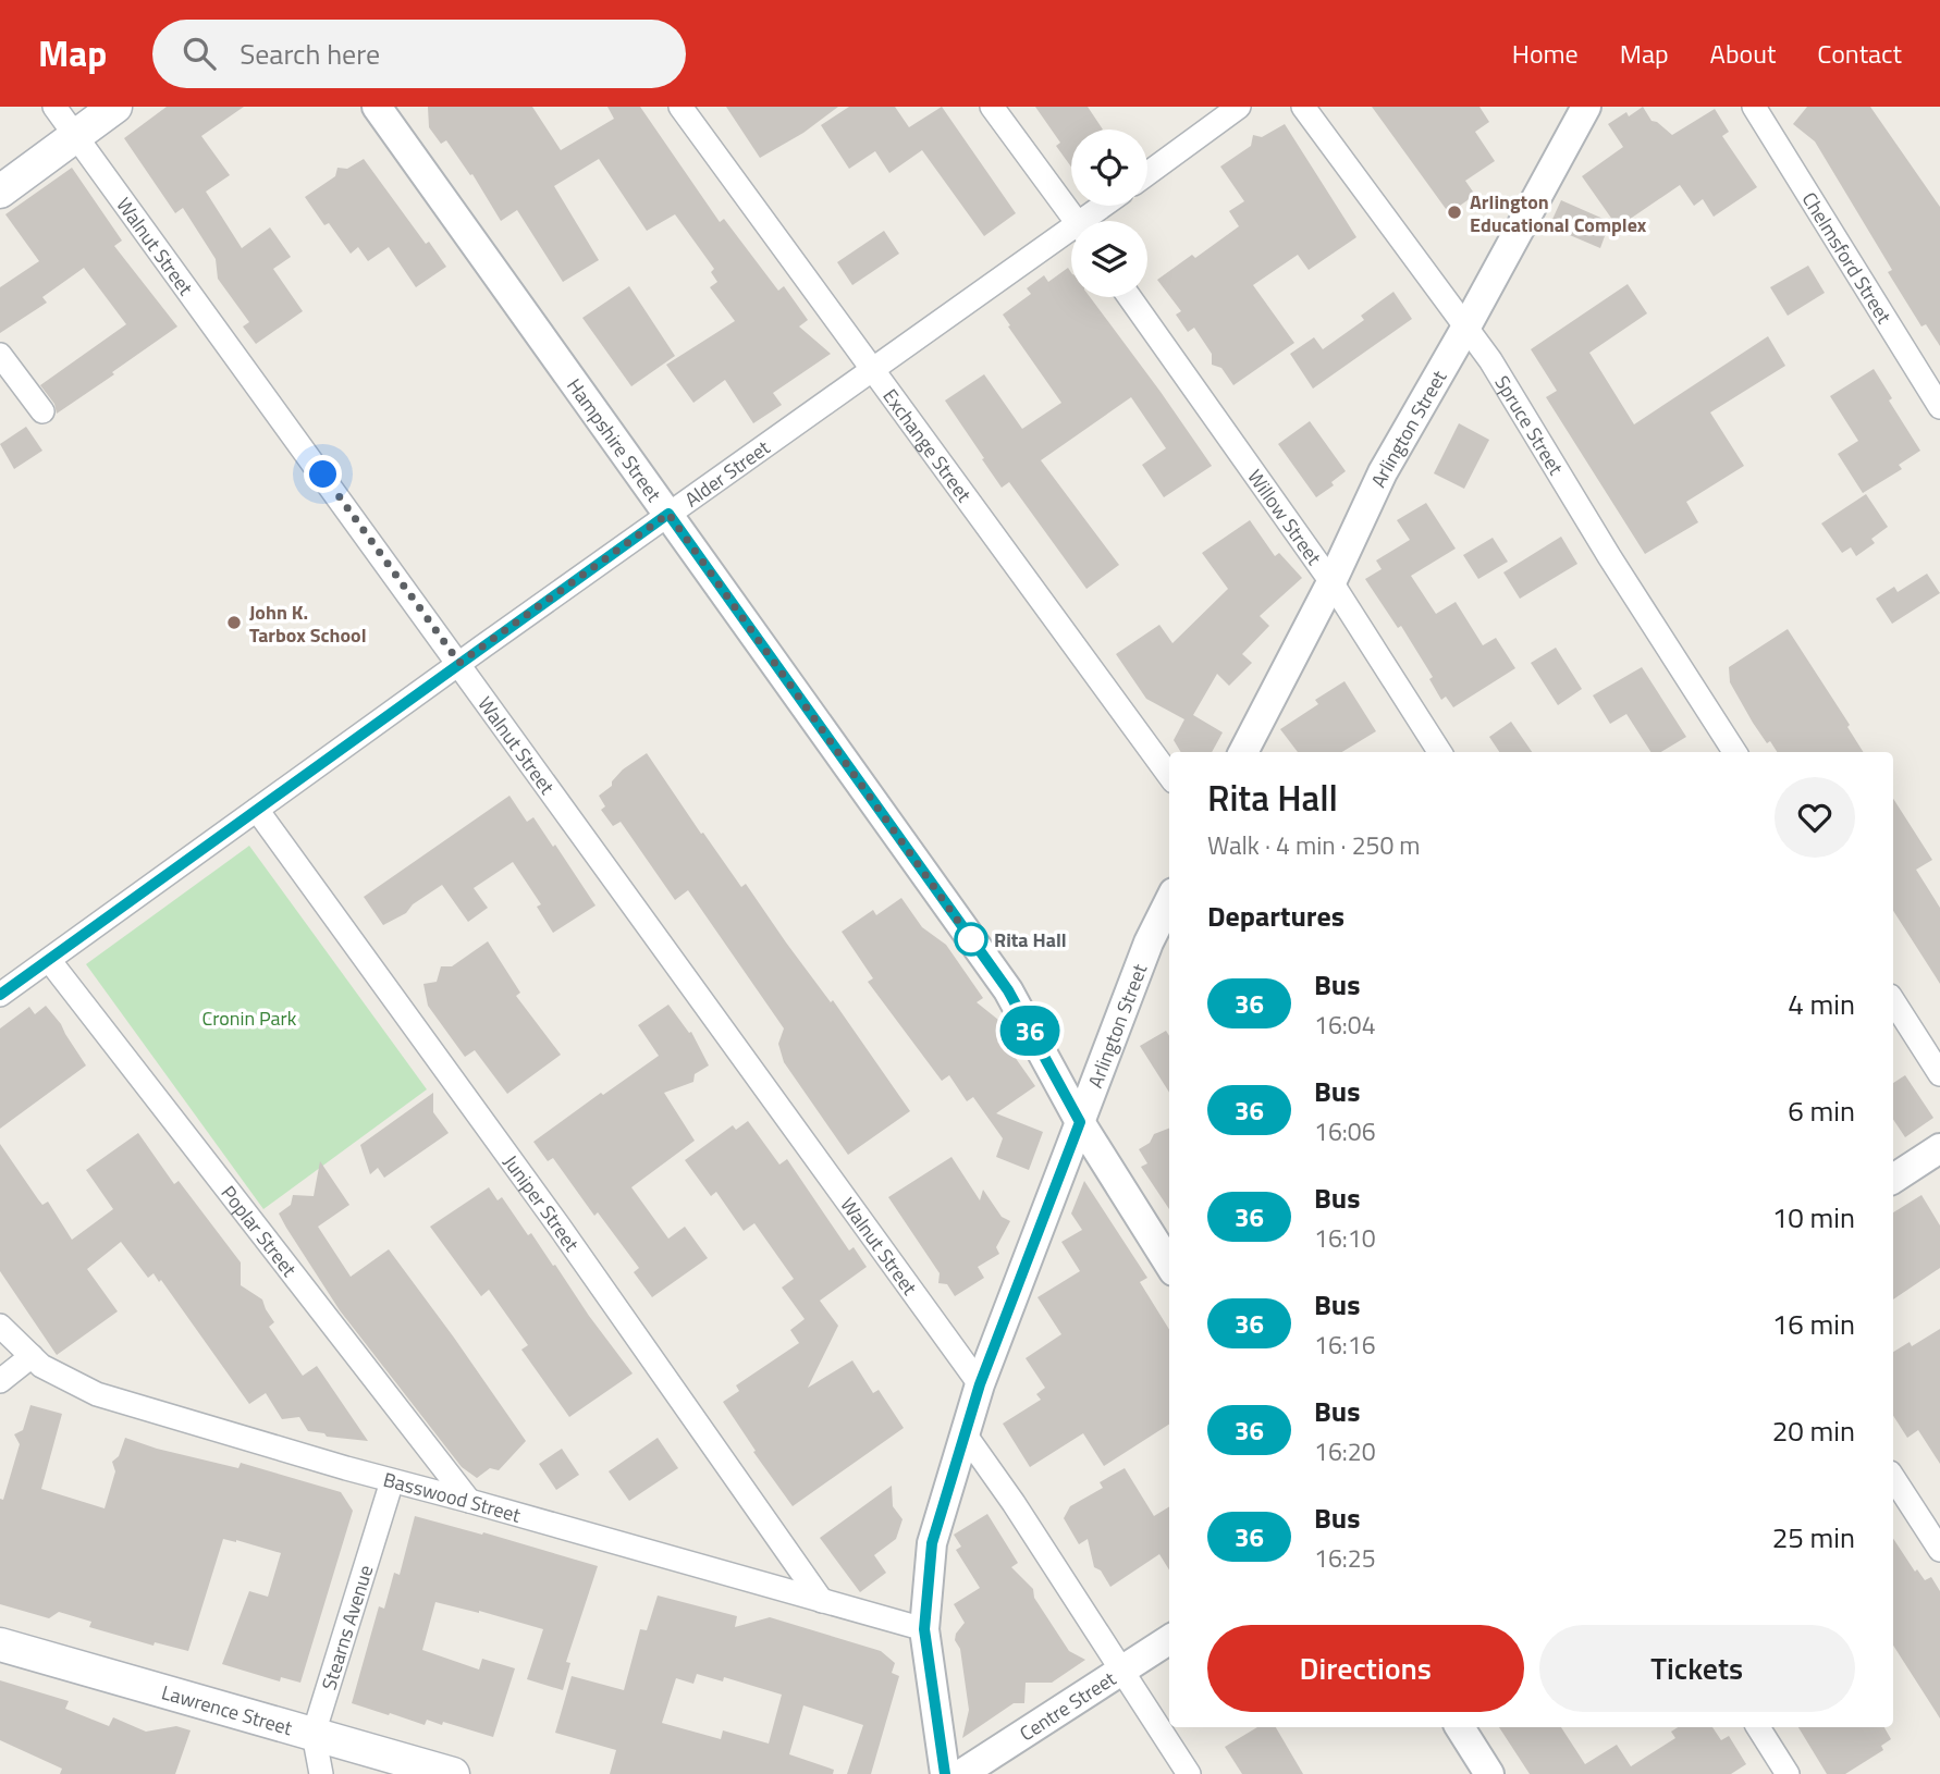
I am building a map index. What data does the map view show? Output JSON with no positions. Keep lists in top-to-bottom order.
{
  "streets": {
    "main road": ["Lawrence Street"],
    "street": [
      "Walnut Street",
      "Chelmsford Street",
      "Spruce Street",
      "Arlington Street",
      "Hampshire Street",
      "Exchange Street",
      "Alder Street",
      "Willow Street",
      "Juniper Street",
      "Poplar Street",
      "Basswood Street",
      "Stearns Avenue",
      "Centre Street"
    ]
  },
  "crossings": [
    ["Walnut Street", "Arlington Street"],
    ["Walnut Street", "Alder Street"],
    ["Spruce Street", "Arlington Street"],
    ["Arlington Street", "Hampshire Street"],
    ["Arlington Street", "Willow Street"],
    ["Arlington Street", "Basswood Street"],
    ["Hampshire Street", "Alder Street"],
    ["Exchange Street", "Alder Street"],
    ["Alder Street", "Juniper Street"],
    ["Alder Street", "Poplar Street"],
    ["Juniper Street", "Basswood Street"],
    ["Poplar Street", "Basswood Street"],
    ["Basswood Street", "Stearns Avenue"],
    ["Stearns Avenue", "Lawrence Street"]
  ],
  "parks": ["Cronin Park"],
  "places": ["Arlington Educational Complex", "John K. Tarbox School", "Rita Hall"],
  "lines": ["bus line 36"],
  "page": {
    "header": "Map",
    "search": "Search here",
    "nav": [
      "Home",
      "Map",
      "About",
      "Contact"
    ],
    "on_map": "36",
    "heading": [
      ["Rita Hall", "Walk · 4 min · 250 m"],
      "Departures"
    ],
    "list": [
      {
        "mark": "36",
        "name": "Bus",
        "note": "16:04",
        "value": "4 min"
      },
      {
        "mark": "36",
        "name": "Bus",
        "note": "16:06",
        "value": "6 min"
      },
      {
        "mark": "36",
        "name": "Bus",
        "note": "16:10",
        "value": "10 min"
      },
      {
        "mark": "36",
        "name": "Bus",
        "note": "16:16",
        "value": "16 min"
      },
      {
        "mark": "36",
        "name": "Bus",
        "note": "16:20",
        "value": "20 min"
      },
      {
        "mark": "36",
        "name": "Bus",
        "note": "16:25",
        "value": "25 min"
      }
    ],
    "buttons": ["Directions", "Tickets"]
  }
}
